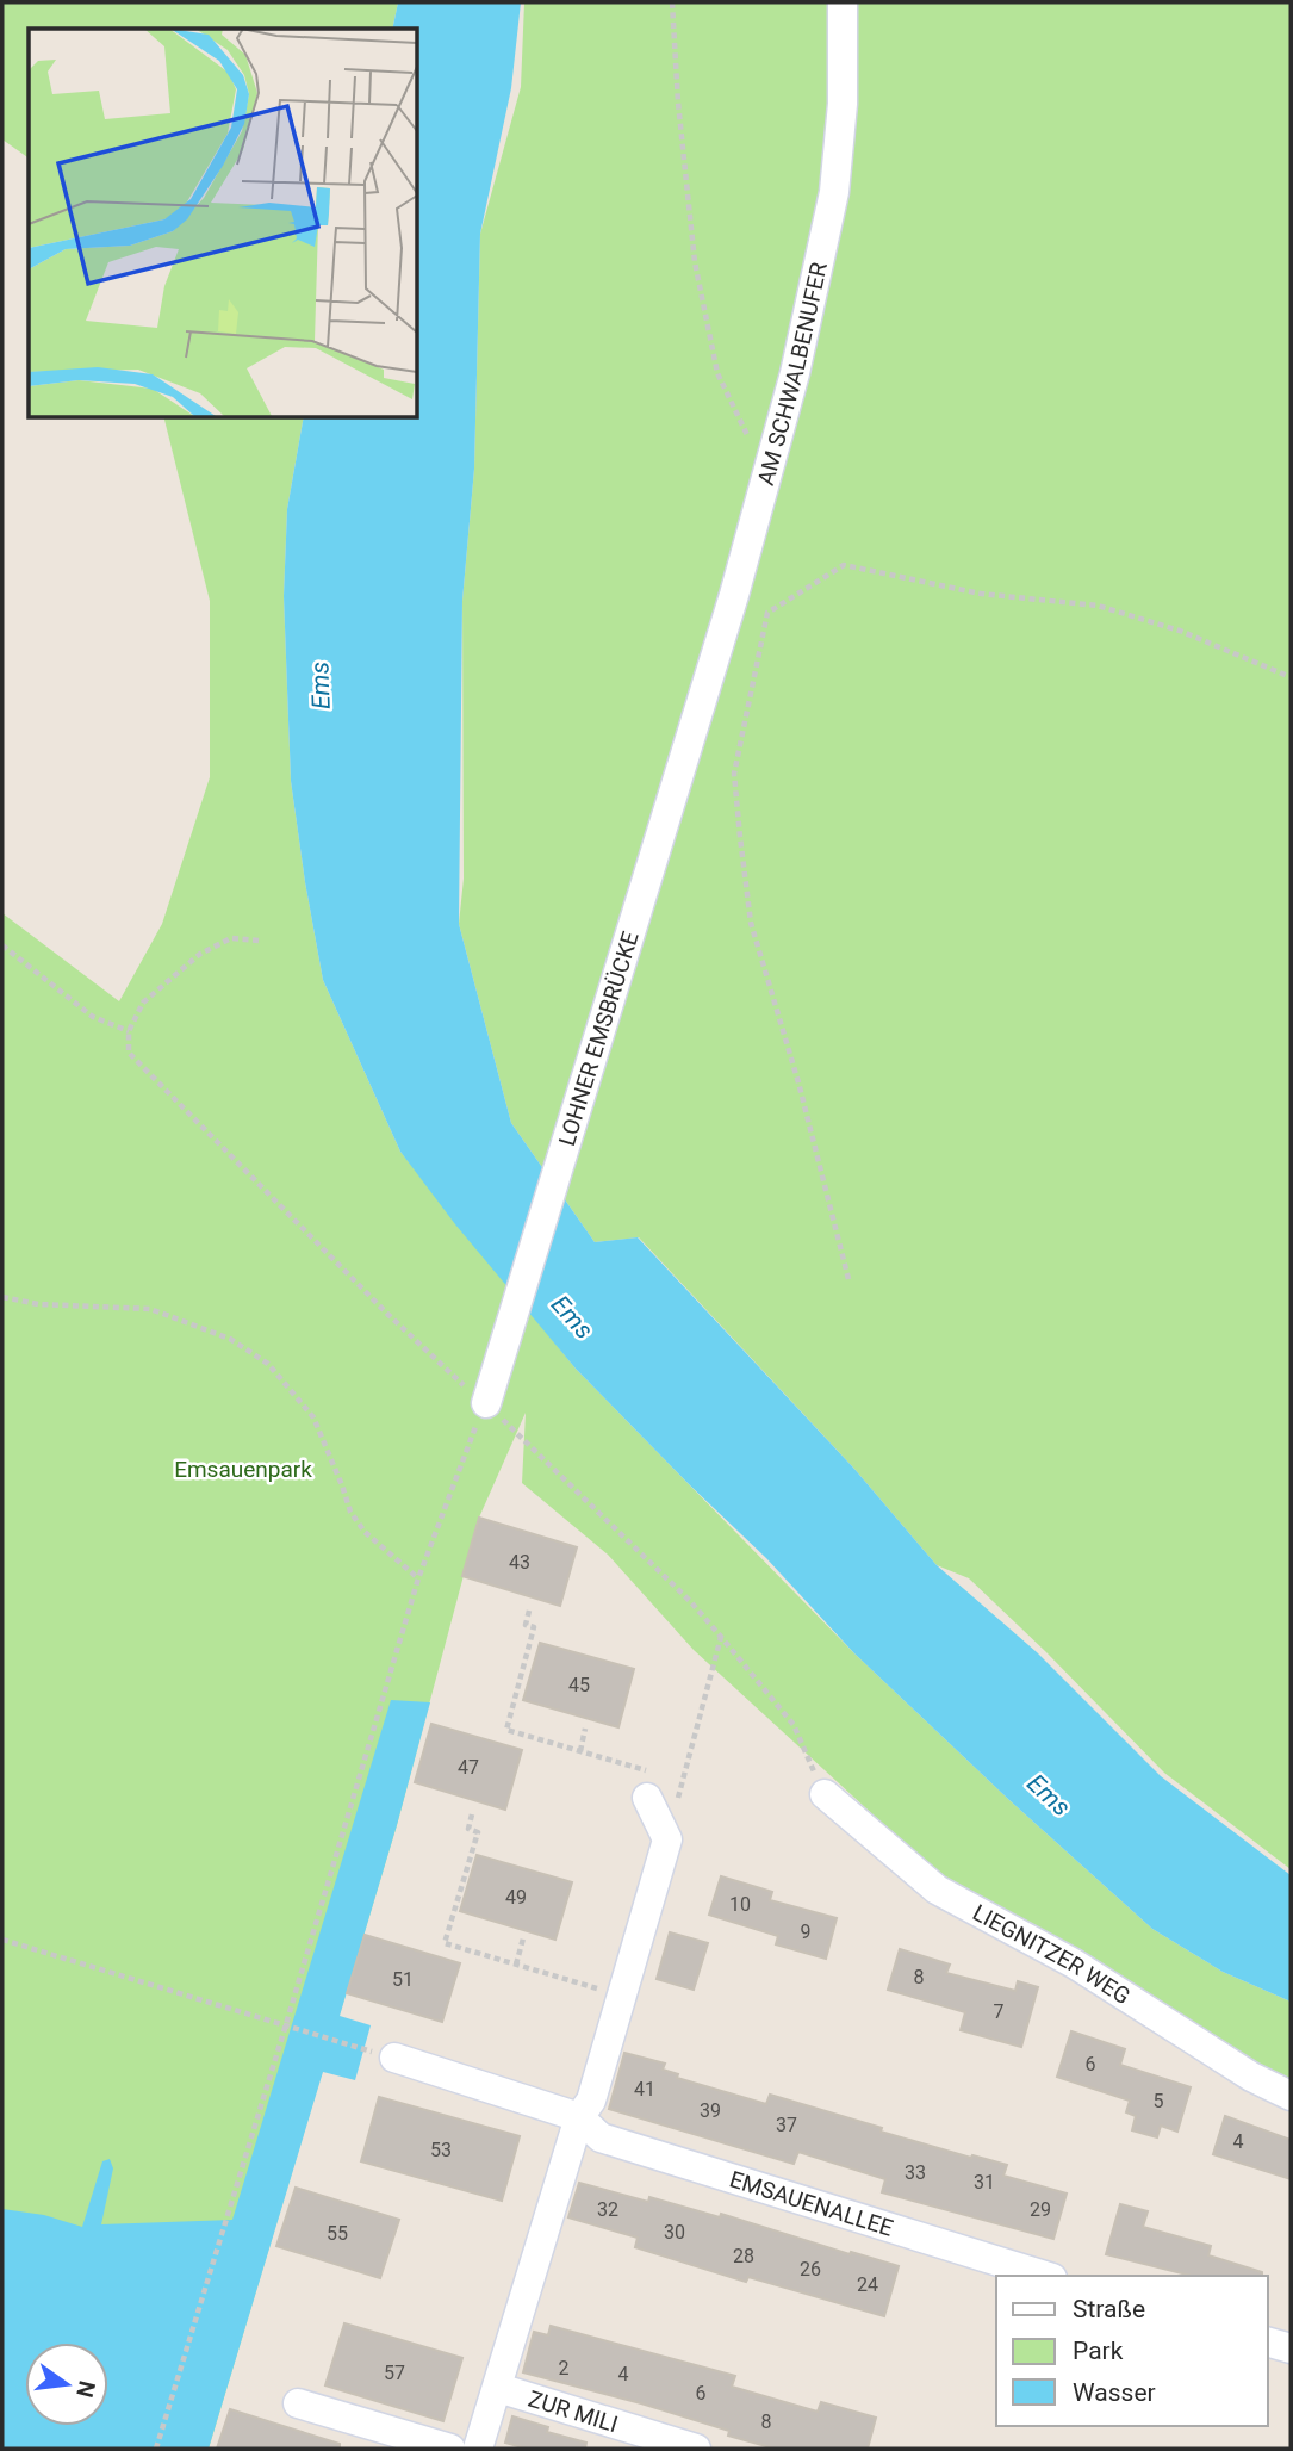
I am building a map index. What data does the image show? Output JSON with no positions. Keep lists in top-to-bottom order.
{
  "streets": {
    "street": [
      "AM SCHWALBENUFER",
      "LOHNER EMSBRÜCKE",
      "LIEGNITZER WEG",
      "EMSAUENALLEE",
      "ZUR MILI"
    ]
  },
  "crossings": [
    ["AM SCHWALBENUFER", "LOHNER EMSBRÜCKE"]
  ],
  "water": ["Ems"],
  "parks": ["Emsauenpark"],
  "house_numbers": [
    "43",
    "45",
    "47",
    "49",
    "10",
    "9",
    "8",
    "51",
    "7",
    "6",
    "41",
    "5",
    "39",
    "37",
    "4",
    "53",
    "33",
    "31",
    "32",
    "29",
    "30",
    "55",
    "28",
    "26",
    "24",
    "2",
    "57",
    "4",
    "6",
    "8"
  ],
  "legend": ["Straße", "Park", "Wasser"],
  "north": "right"
}
